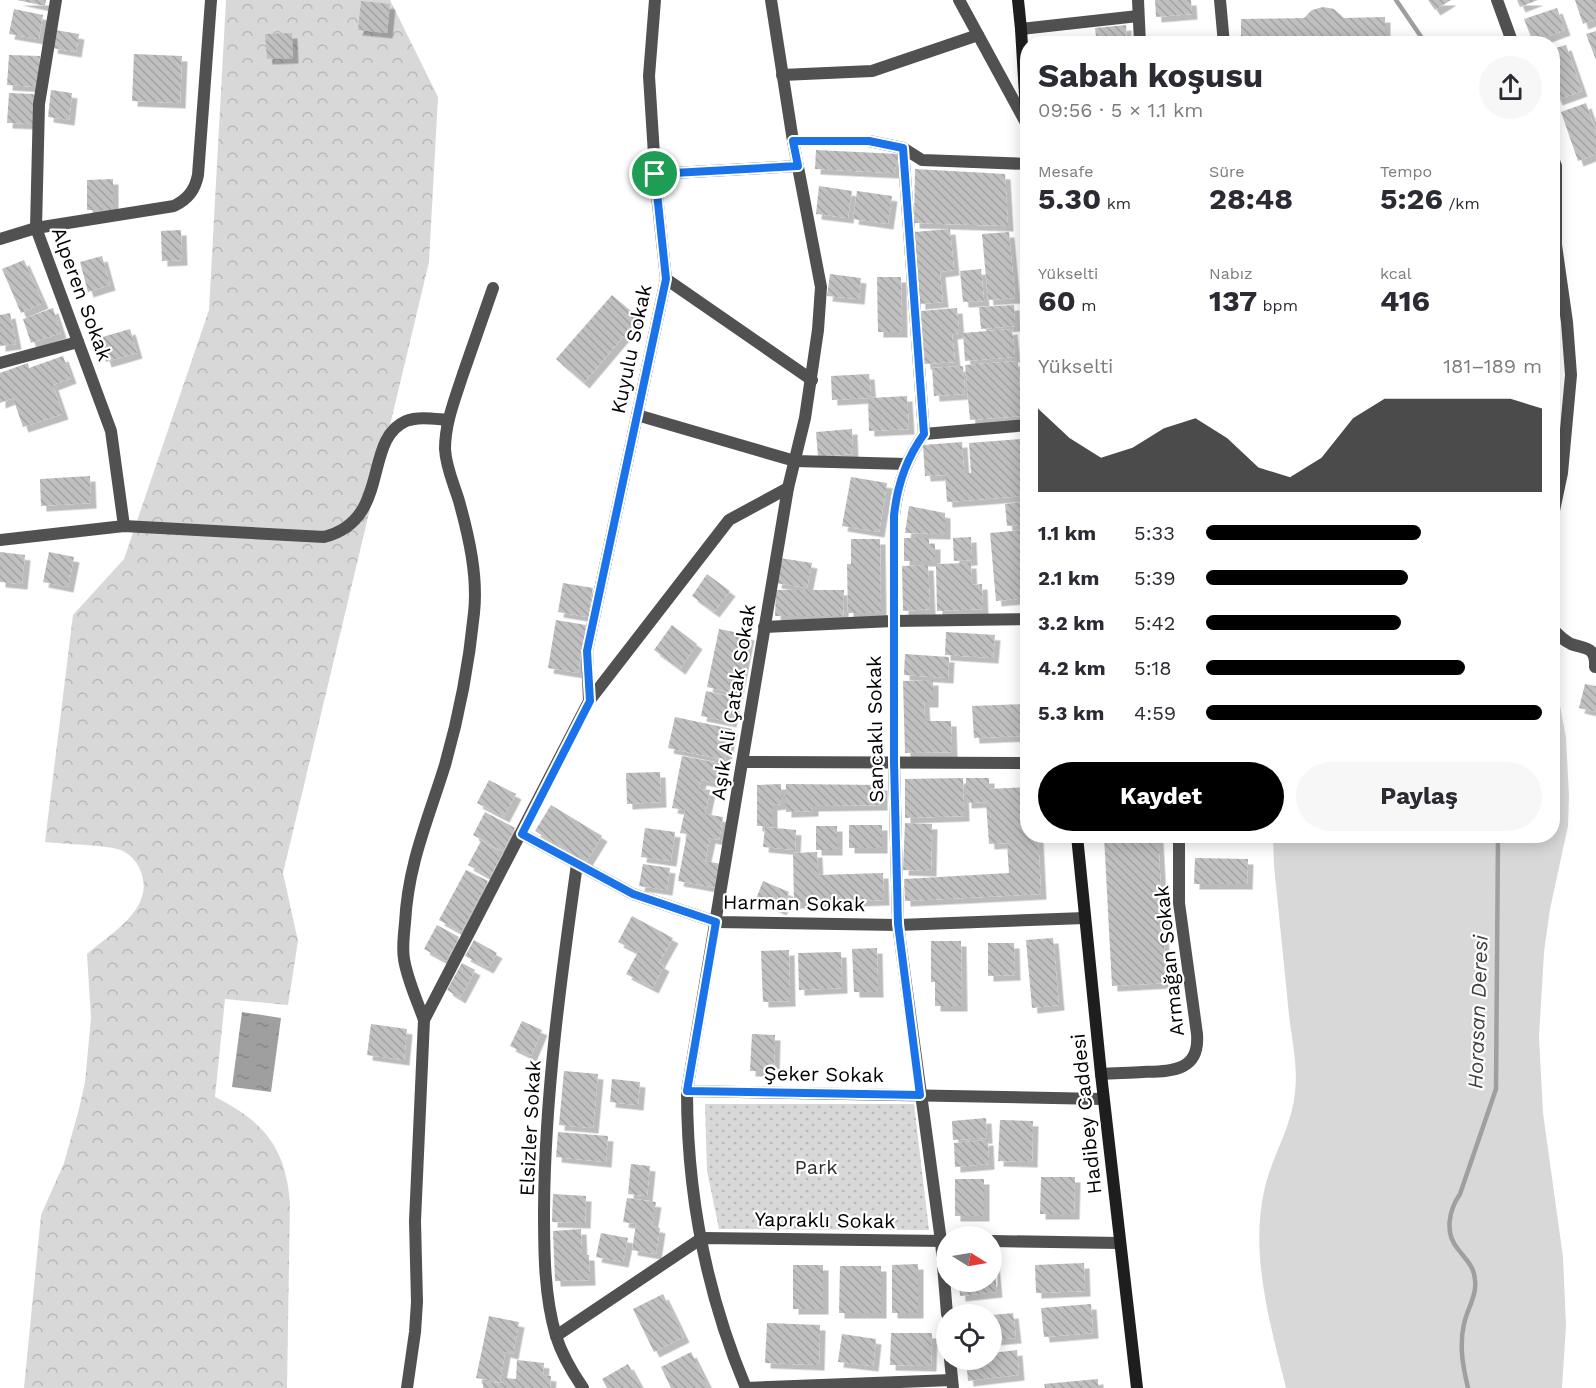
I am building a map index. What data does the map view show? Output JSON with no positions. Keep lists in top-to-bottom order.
{
  "streets": {
    "main road": ["Hadibey Caddesi"],
    "street": [
      "Alperen Sokak",
      "Kuyulu Sokak",
      "Aşık Ali Çatak Sokak",
      "Sancaklı Sokak",
      "Harman Sokak",
      "Armağan Sokak",
      "Şeker Sokak",
      "Elsizler Sokak",
      "Yapraklı Sokak"
    ]
  },
  "crossings": [
    ["Aşık Ali Çatak Sokak", "Harman Sokak"],
    ["Aşık Ali Çatak Sokak", "Şeker Sokak"],
    ["Aşık Ali Çatak Sokak", "Yapraklı Sokak"],
    ["Sancaklı Sokak", "Harman Sokak"],
    ["Sancaklı Sokak", "Şeker Sokak"],
    ["Harman Sokak", "Hadibey Caddesi"],
    ["Harman Sokak", "Elsizler Sokak"],
    ["Armağan Sokak", "Hadibey Caddesi"],
    ["Şeker Sokak", "Hadibey Caddesi"]
  ],
  "water": ["Horasan Deresi"],
  "parks": ["Park"],
  "north": "right",
  "page": {
    "heading": ["Sabah koşusu", "09:56 · 5 × 1.1 km"],
    "stats": [
      ["Mesafe", "5.30 km"],
      ["Süre", "28:48"],
      ["Tempo", "5:26 /km"],
      ["Yükselti", "60 m"],
      ["Nabız", "137 bpm"],
      ["kcal", "416"]
    ],
    "chart": ["Yükselti", "181–189 m"],
    "list": [
      {
        "name": "1.1 km",
        "note": "5:33"
      },
      {
        "name": "2.1 km",
        "note": "5:39"
      },
      {
        "name": "3.2 km",
        "note": "5:42"
      },
      {
        "name": "4.2 km",
        "note": "5:18"
      },
      {
        "name": "5.3 km",
        "note": "4:59"
      }
    ],
    "buttons": ["Kaydet", "Paylaş"]
  }
}
